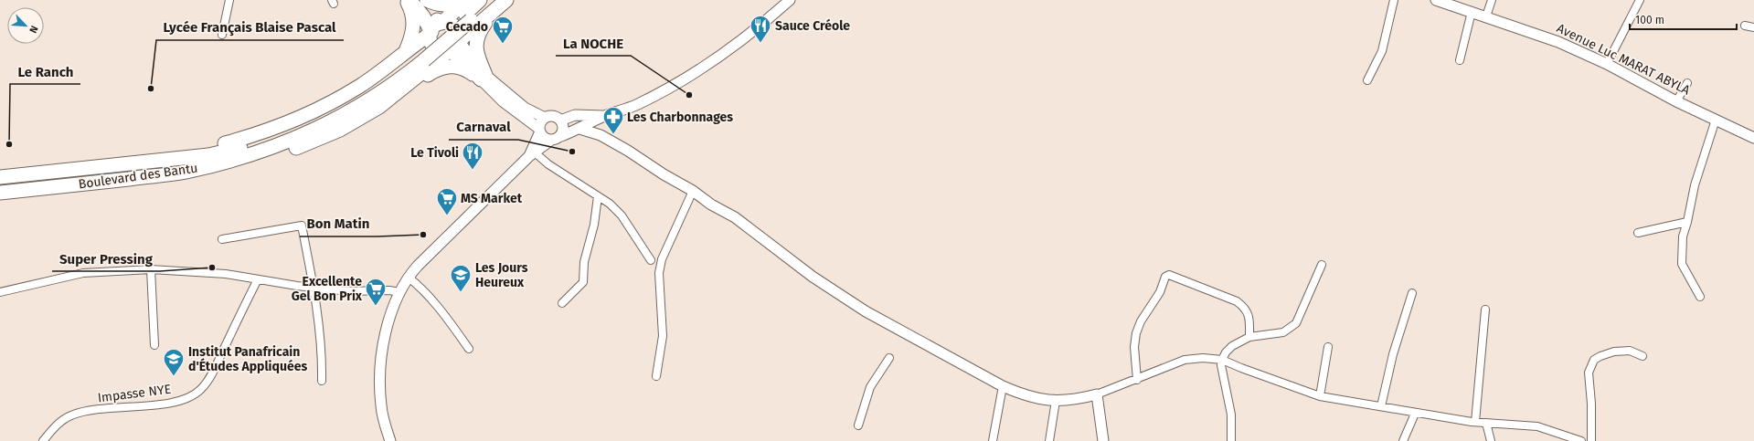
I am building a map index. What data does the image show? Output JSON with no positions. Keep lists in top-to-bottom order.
{
  "streets": {
    "highway": ["Boulevard des Bantu"],
    "street": ["Avenue Luc MARAT ABYLA", "Impasse NYE"]
  },
  "places": {
    "restaurant": ["Sauce Créole", "Le Tivoli"],
    "supermarket": ["Cecado", "MS Market", "Excellente Gel Bon Prix"],
    "other": [
      "Lycée Français Blaise Pascal",
      "La NOCHE",
      "Le Ranch",
      "Carnaval",
      "Bon Matin",
      "Super Pressing"
    ],
    "pharmacy": ["Les Charbonnages"],
    "school or university": ["Les Jours Heureux", "Institut Panafricain d'Études Appliquées"]
  },
  "scale_bar": "100 m",
  "north": "bottom right"
}
